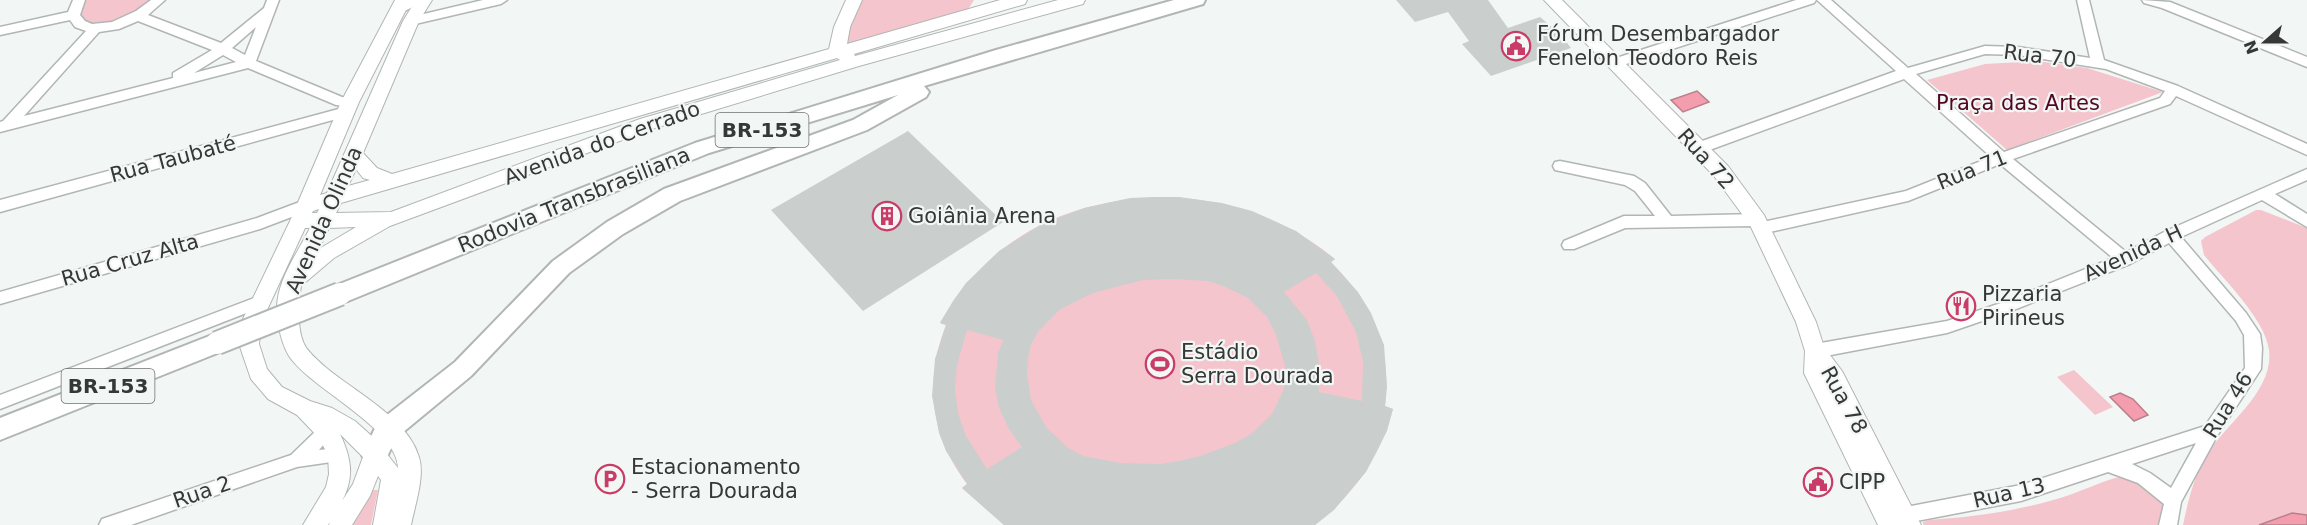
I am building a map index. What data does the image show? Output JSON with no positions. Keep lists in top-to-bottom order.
{
  "streets": {
    "highway": ["BR-153", "Rodovia Transbrasiliana"],
    "main road": [
      "Avenida do Cerrado",
      "Rua 72",
      "Avenida Olinda",
      "Rua 78"
    ],
    "street": [
      "Rua 70",
      "Rua Taubaté",
      "Rua 71",
      "Avenida H",
      "Rua Cruz Alta",
      "Rua 46",
      "Rua 2",
      "Rua 13"
    ]
  },
  "crossings": [
    ["Rua 70", "Rua 72"],
    ["Rua 70", "Rua 71"],
    ["Avenida do Cerrado", "Avenida Olinda"],
    ["Avenida do Cerrado", "Rua Cruz Alta"],
    ["Rua Taubaté", "Avenida Olinda"],
    ["Rua 72", "Rua 71"],
    ["Rua 72", "Avenida H"],
    ["Rua 72", "Rua 78"],
    ["Avenida Olinda", "Rua Cruz Alta"],
    ["Avenida Olinda", "Rua 2"],
    ["Avenida H", "Rua 78"],
    ["Avenida H", "Rua 46"],
    ["Rua 78", "Rua 13"],
    ["Rua 46", "Rua 13"]
  ],
  "parks": ["Praça das Artes"],
  "places": {
    "public building": ["Fórum Desembargador Fenelon Teodoro Reis", "CIPP"],
    "building": ["Goiânia Arena"],
    "restaurant": ["Pizzaria Pirineus"],
    "sports": ["Estádio Serra Dourada"],
    "parking": ["Estacionamento - Serra Dourada"]
  },
  "north": "left"
}
